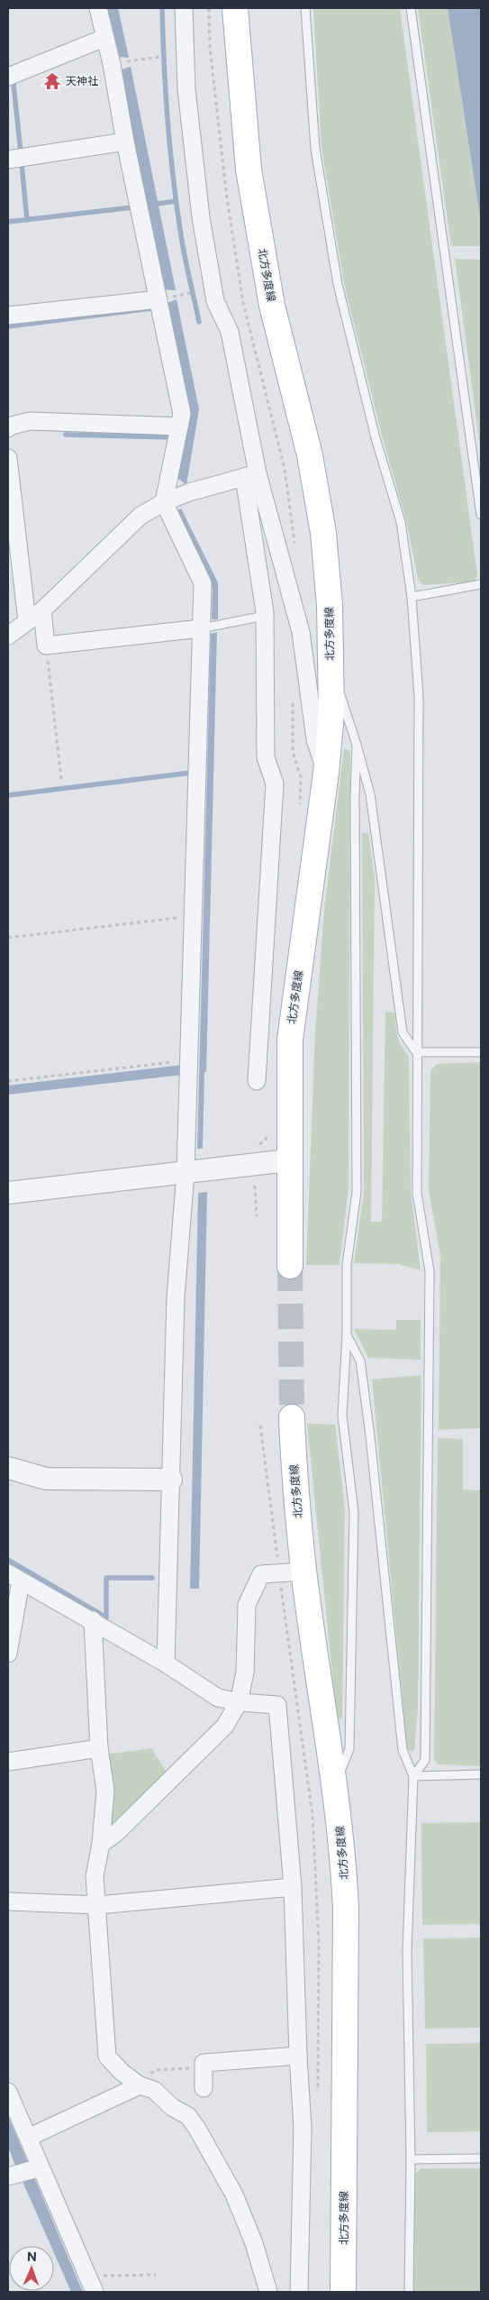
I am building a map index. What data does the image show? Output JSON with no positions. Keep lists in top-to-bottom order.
{
  "streets": {
    "main road": ["北方多度線"]
  },
  "places": {
    "temple": ["天神社"]
  },
  "north": "top"
}
